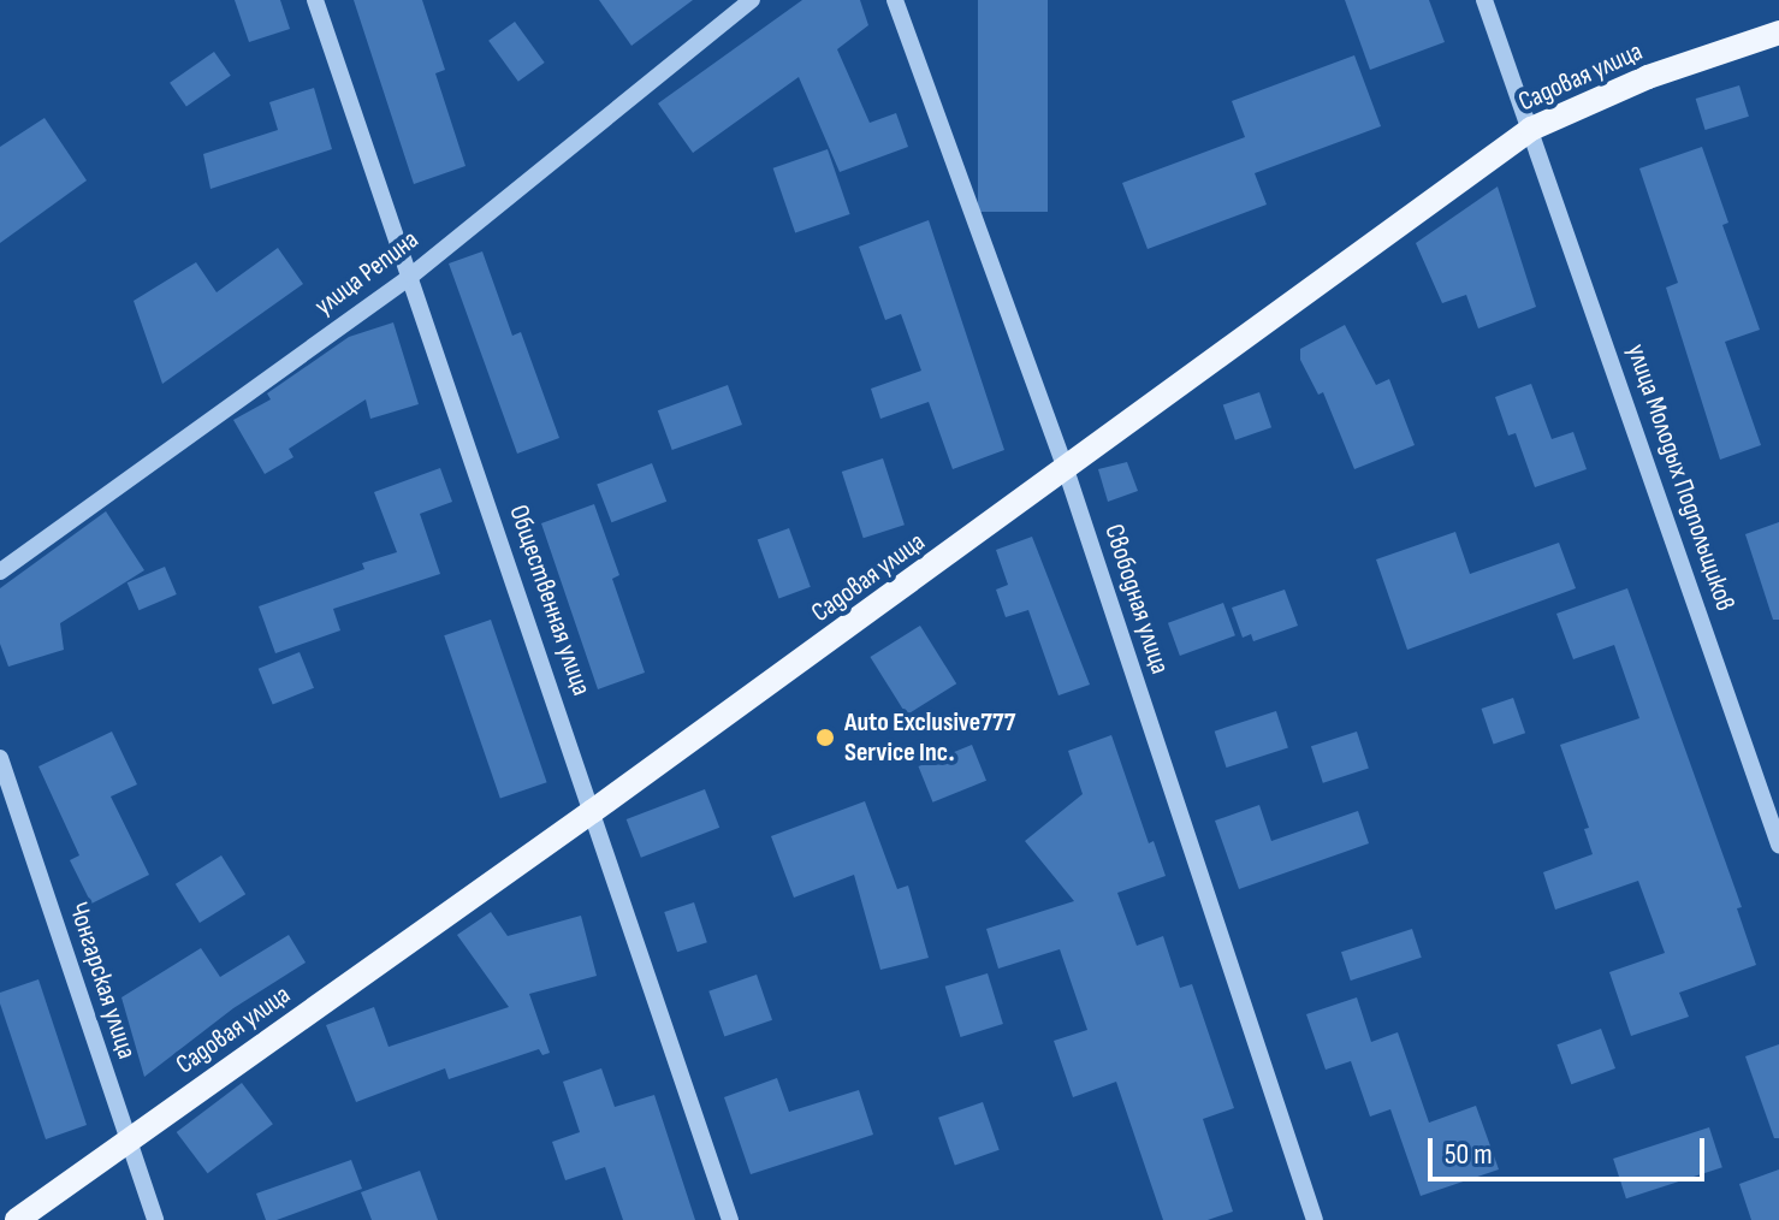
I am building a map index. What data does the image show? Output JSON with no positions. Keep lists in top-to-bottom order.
{
  "streets": {
    "main road": ["Садовая улица"],
    "street": [
      "улица Репина",
      "улица Молодых Подпольщиков",
      "Свободная улица",
      "Общественная улица",
      "Чонгарская улица"
    ]
  },
  "crossings": [
    ["Садовая улица", "улица Молодых Подпольщиков"],
    ["Садовая улица", "Свободная улица"],
    ["Садовая улица", "Общественная улица"],
    ["Садовая улица", "Чонгарская улица"],
    ["улица Репина", "Общественная улица"]
  ],
  "places": ["Auto Exclusive777 Service Inc."],
  "scale_bar": "50 m"
}
